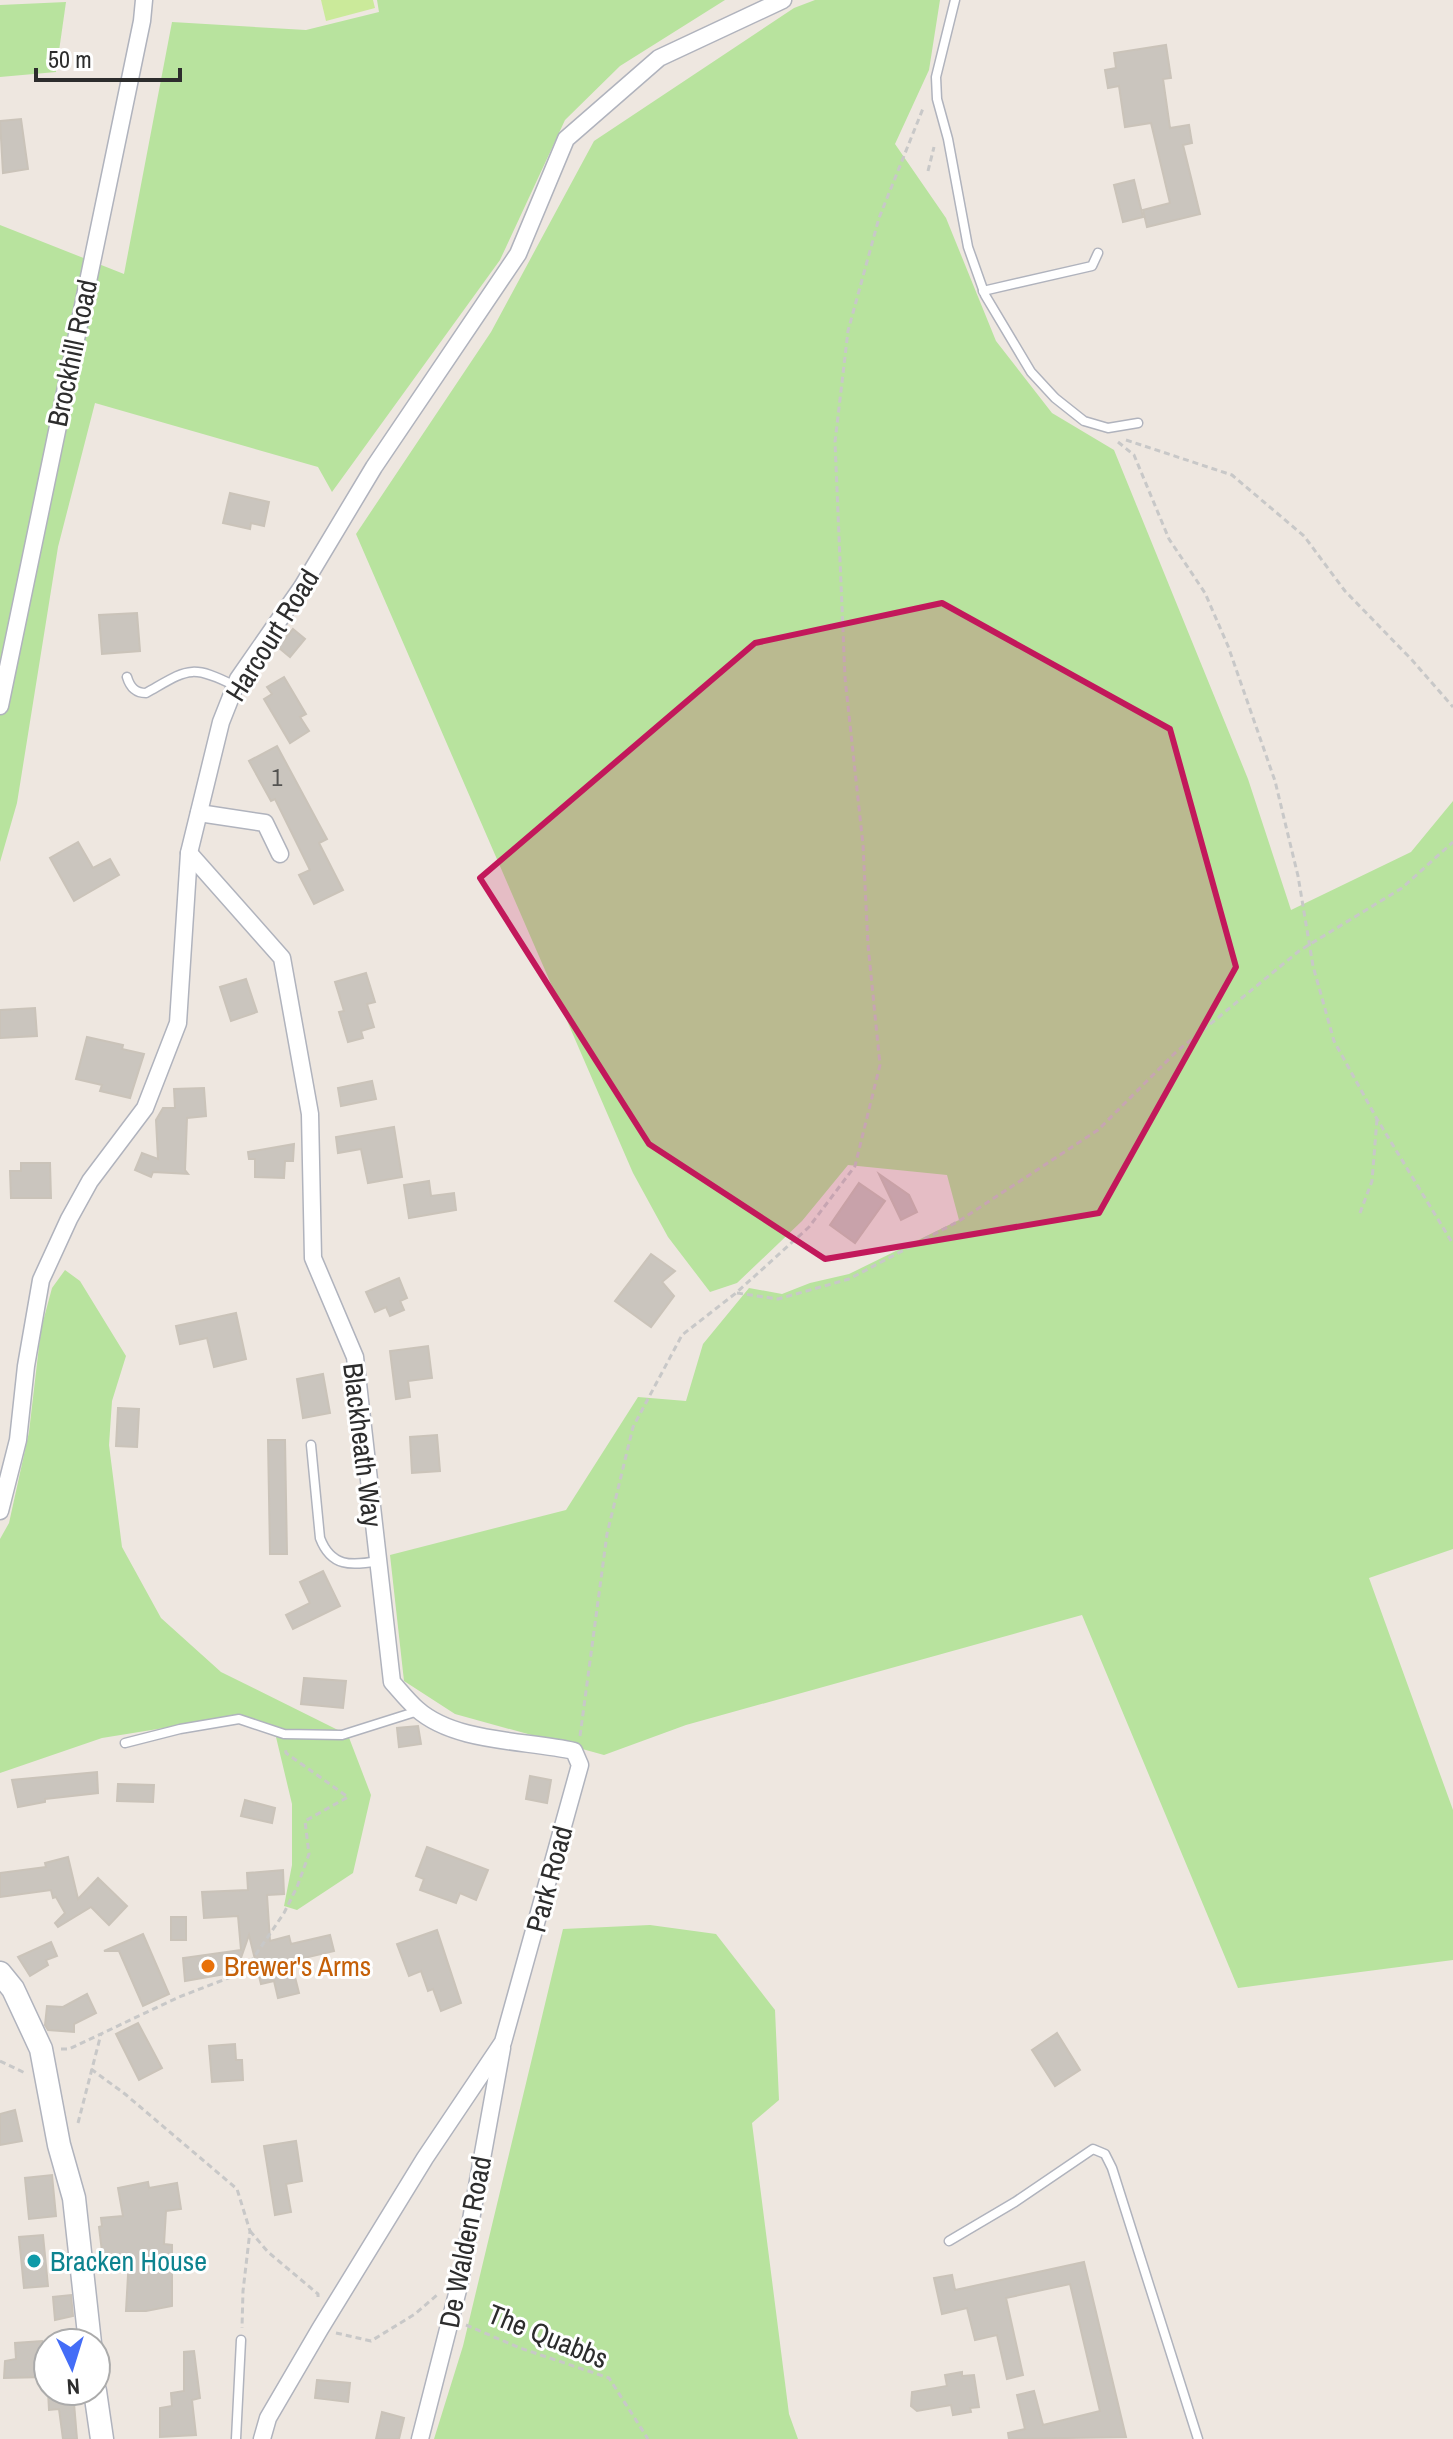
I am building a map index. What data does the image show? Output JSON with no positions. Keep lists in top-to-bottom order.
{
  "streets": {
    "street": [
      "Brockhill Road",
      "Harcourt Road",
      "Blackheath Way",
      "Park Road",
      "De Walden Road"
    ],
    "path": ["The Quabbs"]
  },
  "crossings": [
    ["Harcourt Road", "Blackheath Way"],
    ["Blackheath Way", "Park Road"],
    ["Park Road", "De Walden Road"],
    ["De Walden Road", "The Quabbs"]
  ],
  "places": ["Brewer's Arms", "Bracken House"],
  "house_numbers": ["1"],
  "scale_bar": "50 m",
  "north": "bottom"
}
